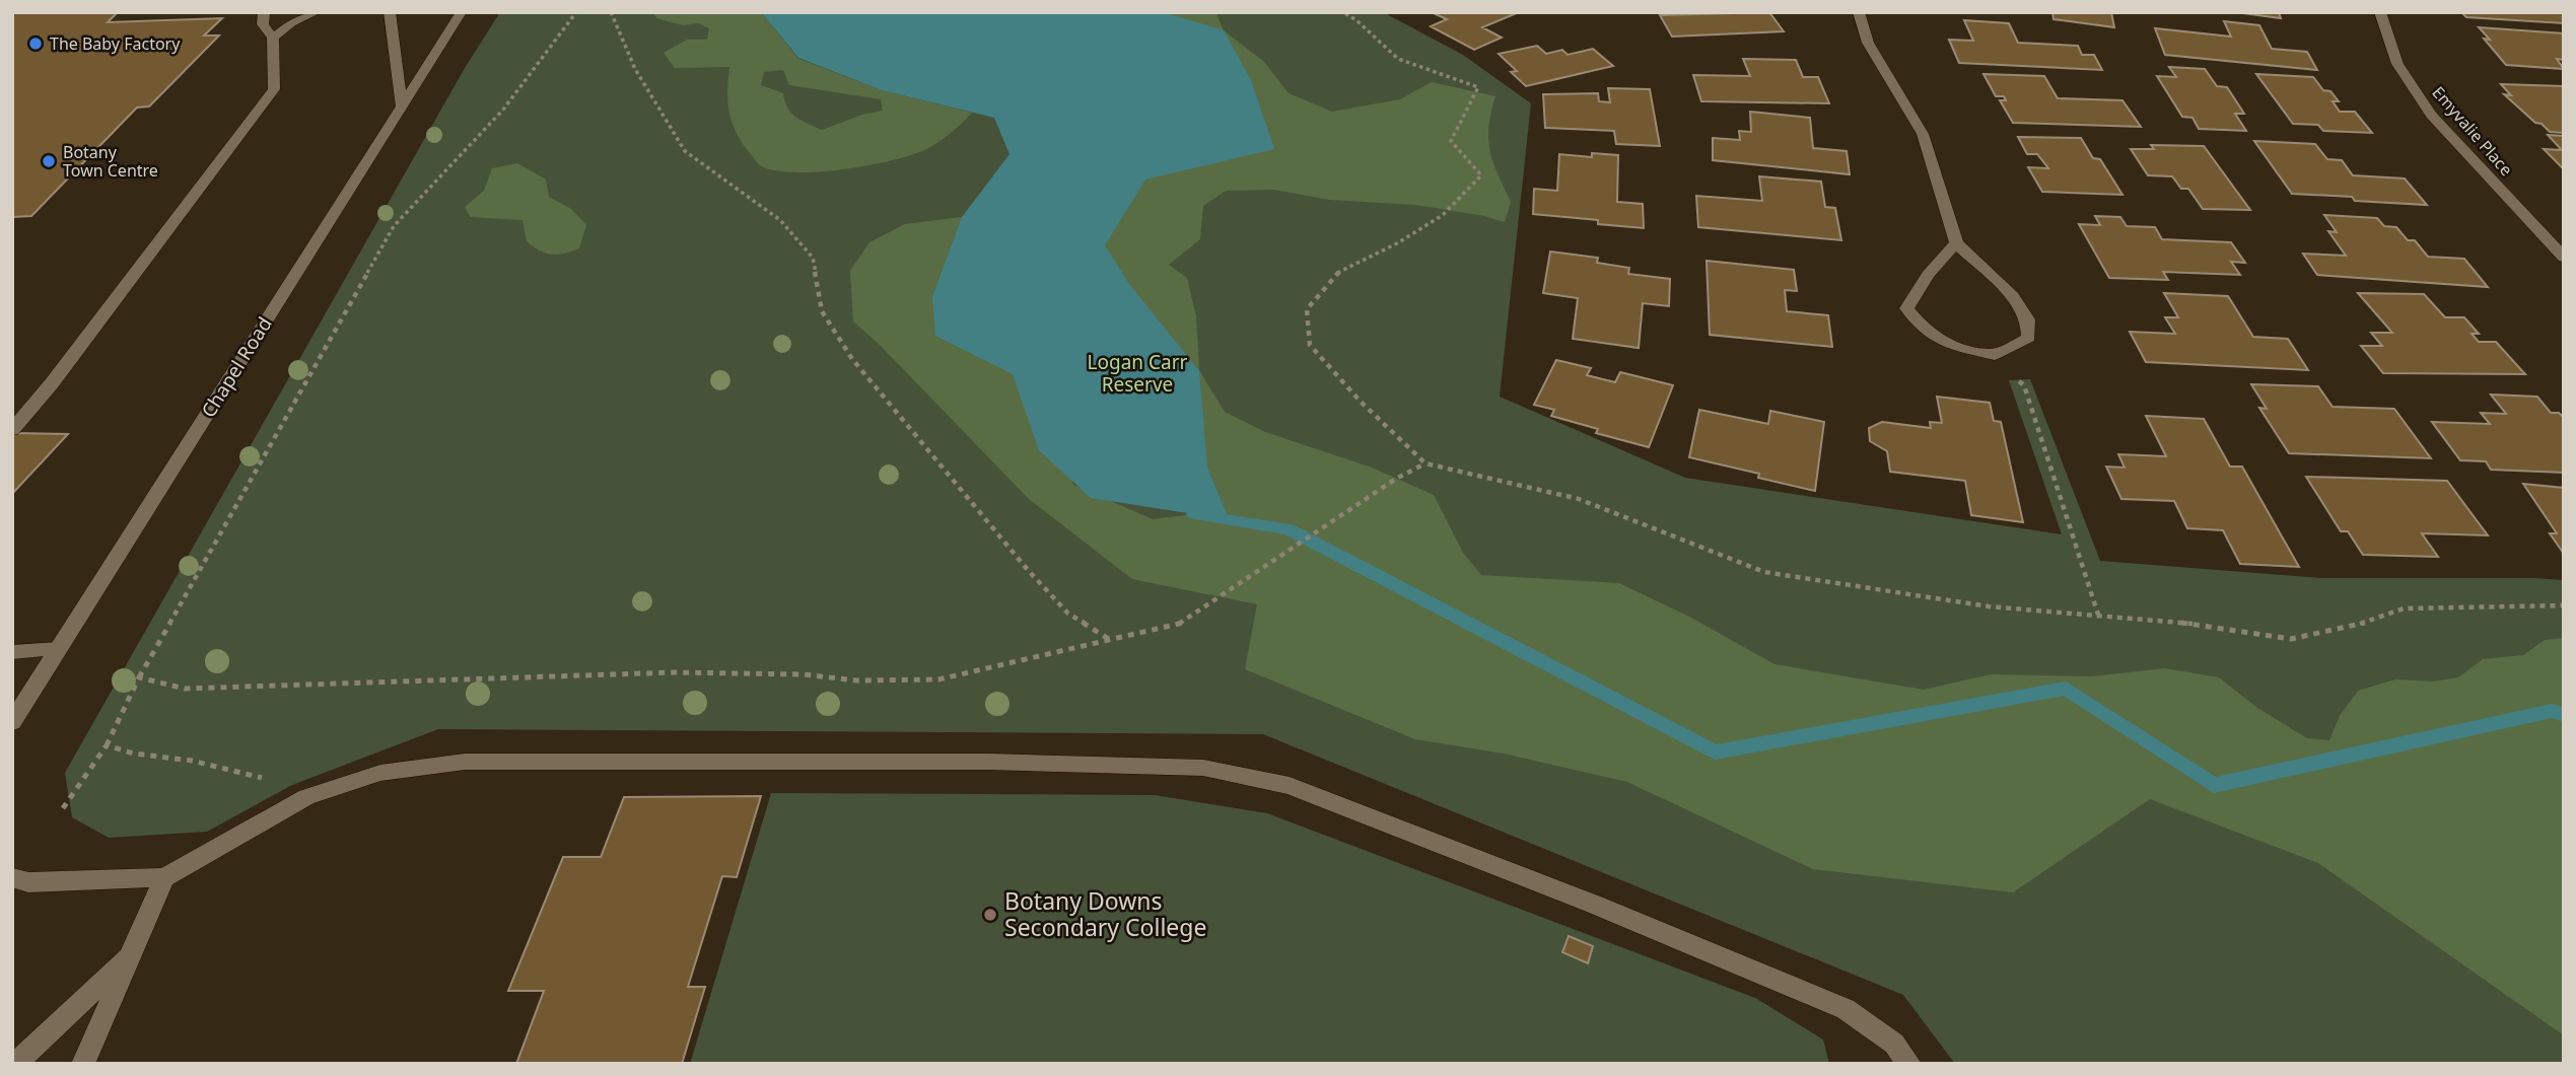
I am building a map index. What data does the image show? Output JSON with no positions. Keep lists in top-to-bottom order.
{
  "streets": {
    "street": ["Emyvalie Place", "Chapel Road"]
  },
  "parks": ["Logan Carr Reserve"],
  "places": ["The Baby Factory", "Botany Town Centre", "Botany Downs Secondary College"]
}
